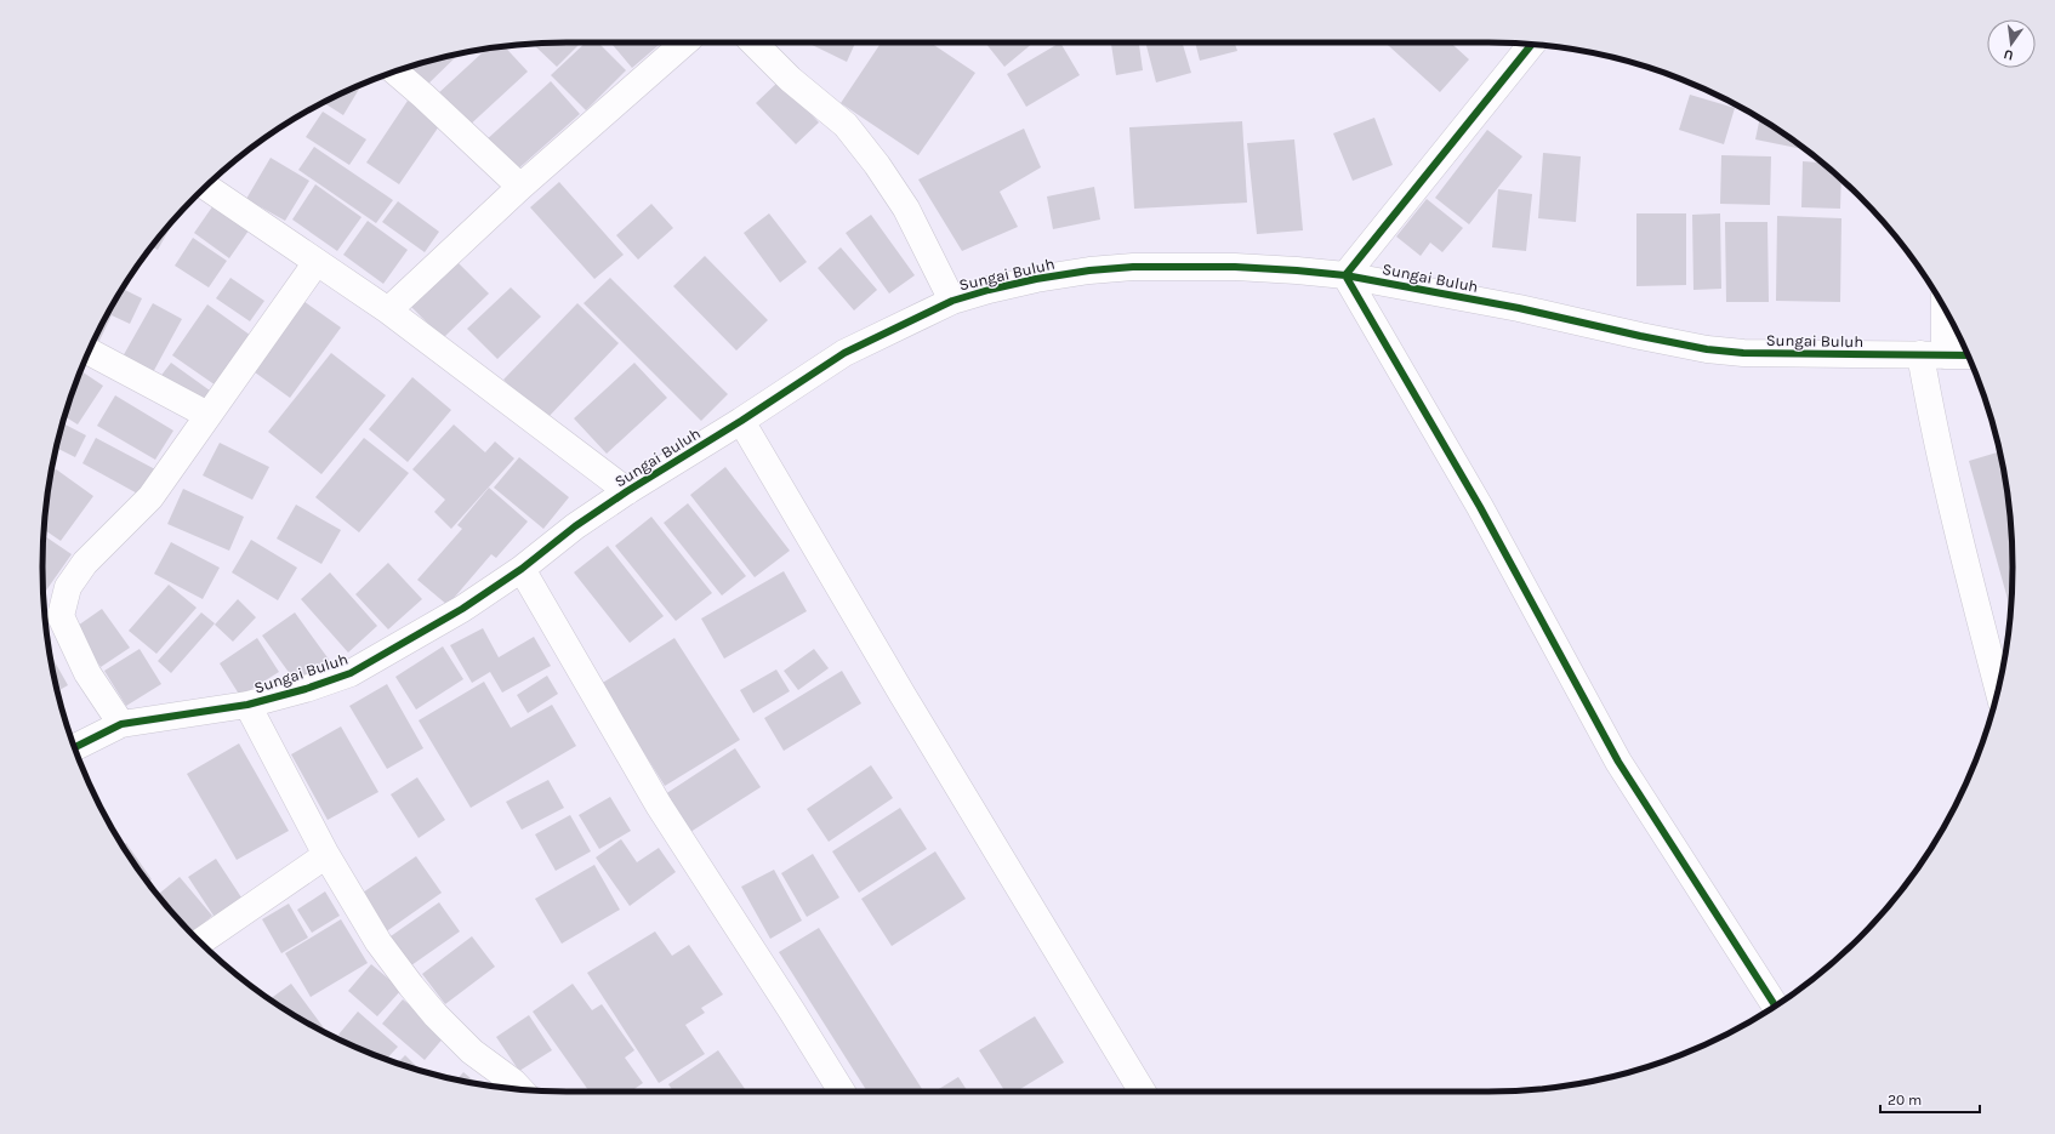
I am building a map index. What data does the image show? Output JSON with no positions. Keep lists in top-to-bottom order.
{
  "streets": {
    "street": ["Sungai Buluh"]
  },
  "scale_bar": "20 m",
  "north": "bottom"
}
